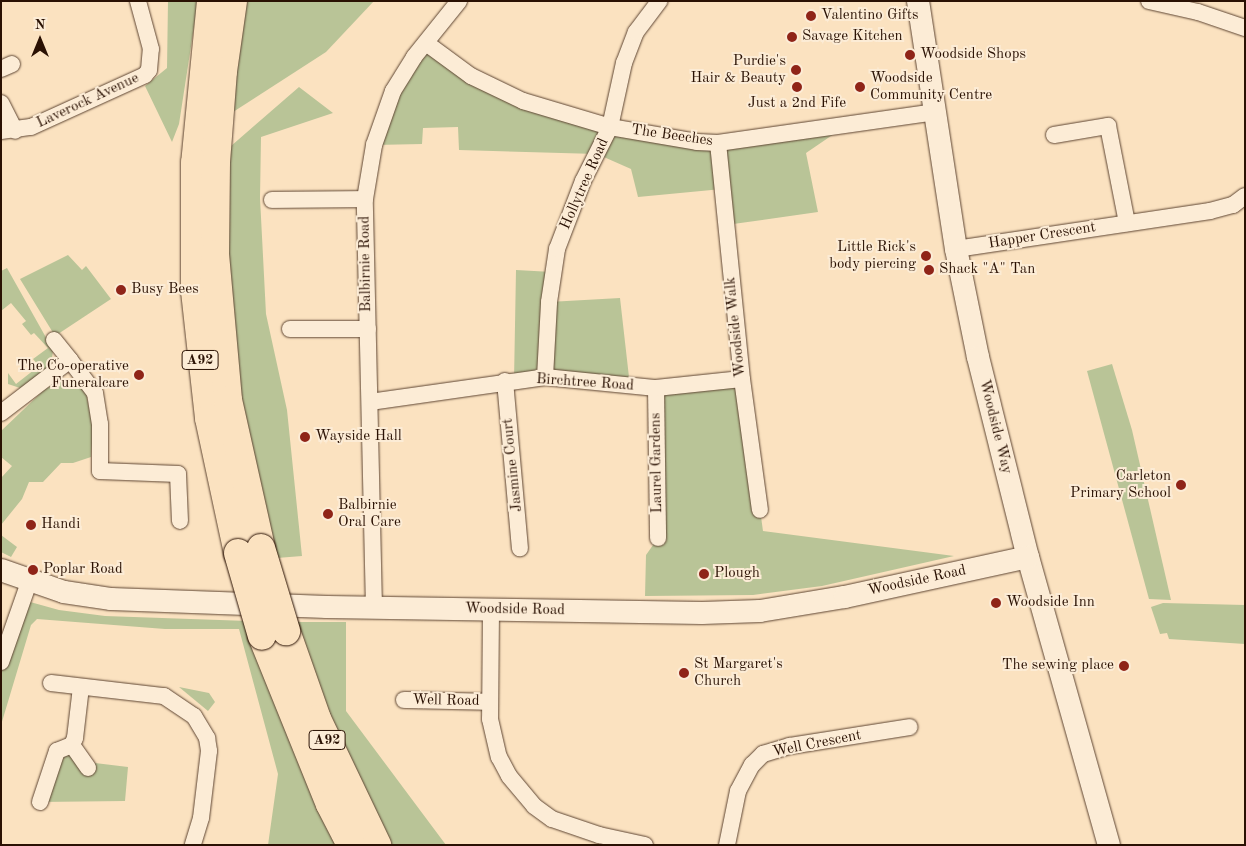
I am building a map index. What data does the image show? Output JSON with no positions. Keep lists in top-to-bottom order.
{
  "streets": {
    "highway": ["A92"],
    "street": [
      "Laverock Avenue",
      "The Beeches",
      "Hollytree Road",
      "Happer Crescent",
      "Balbirnie Road",
      "Woodside Walk",
      "Birchtree Road",
      "Woodside Way",
      "Laurel Gardens",
      "Jasmine Court",
      "Woodside Road",
      "Well Road",
      "Well Crescent"
    ]
  },
  "crossings": [
    ["The Beeches", "Hollytree Road"],
    ["The Beeches", "Balbirnie Road"],
    ["The Beeches", "Woodside Walk"],
    ["The Beeches", "Woodside Way"],
    ["Hollytree Road", "Birchtree Road"],
    ["Happer Crescent", "Woodside Way"],
    ["Balbirnie Road", "Birchtree Road"],
    ["Balbirnie Road", "Woodside Road"],
    ["Woodside Walk", "Birchtree Road"],
    ["Birchtree Road", "Laurel Gardens"],
    ["Birchtree Road", "Jasmine Court"],
    ["Woodside Way", "Woodside Road"],
    ["Woodside Road", "Well Road"]
  ],
  "places": [
    "Valentino Gifts",
    "Savage Kitchen",
    "Woodside Shops",
    "Purdie's Hair & Beauty",
    "Just a 2nd Fife",
    "Woodside Community Centre",
    "Little Rick's body piercing",
    "Shack \"A\" Tan",
    "Busy Bees",
    "The Co-operative Funeralcare",
    "Wayside Hall",
    "Carleton Primary School",
    "Balbirnie Oral Care",
    "Handi",
    "Poplar Road",
    "Plough",
    "Woodside Inn",
    "The sewing place",
    "St Margaret's Church"
  ],
  "north": "top"
}
